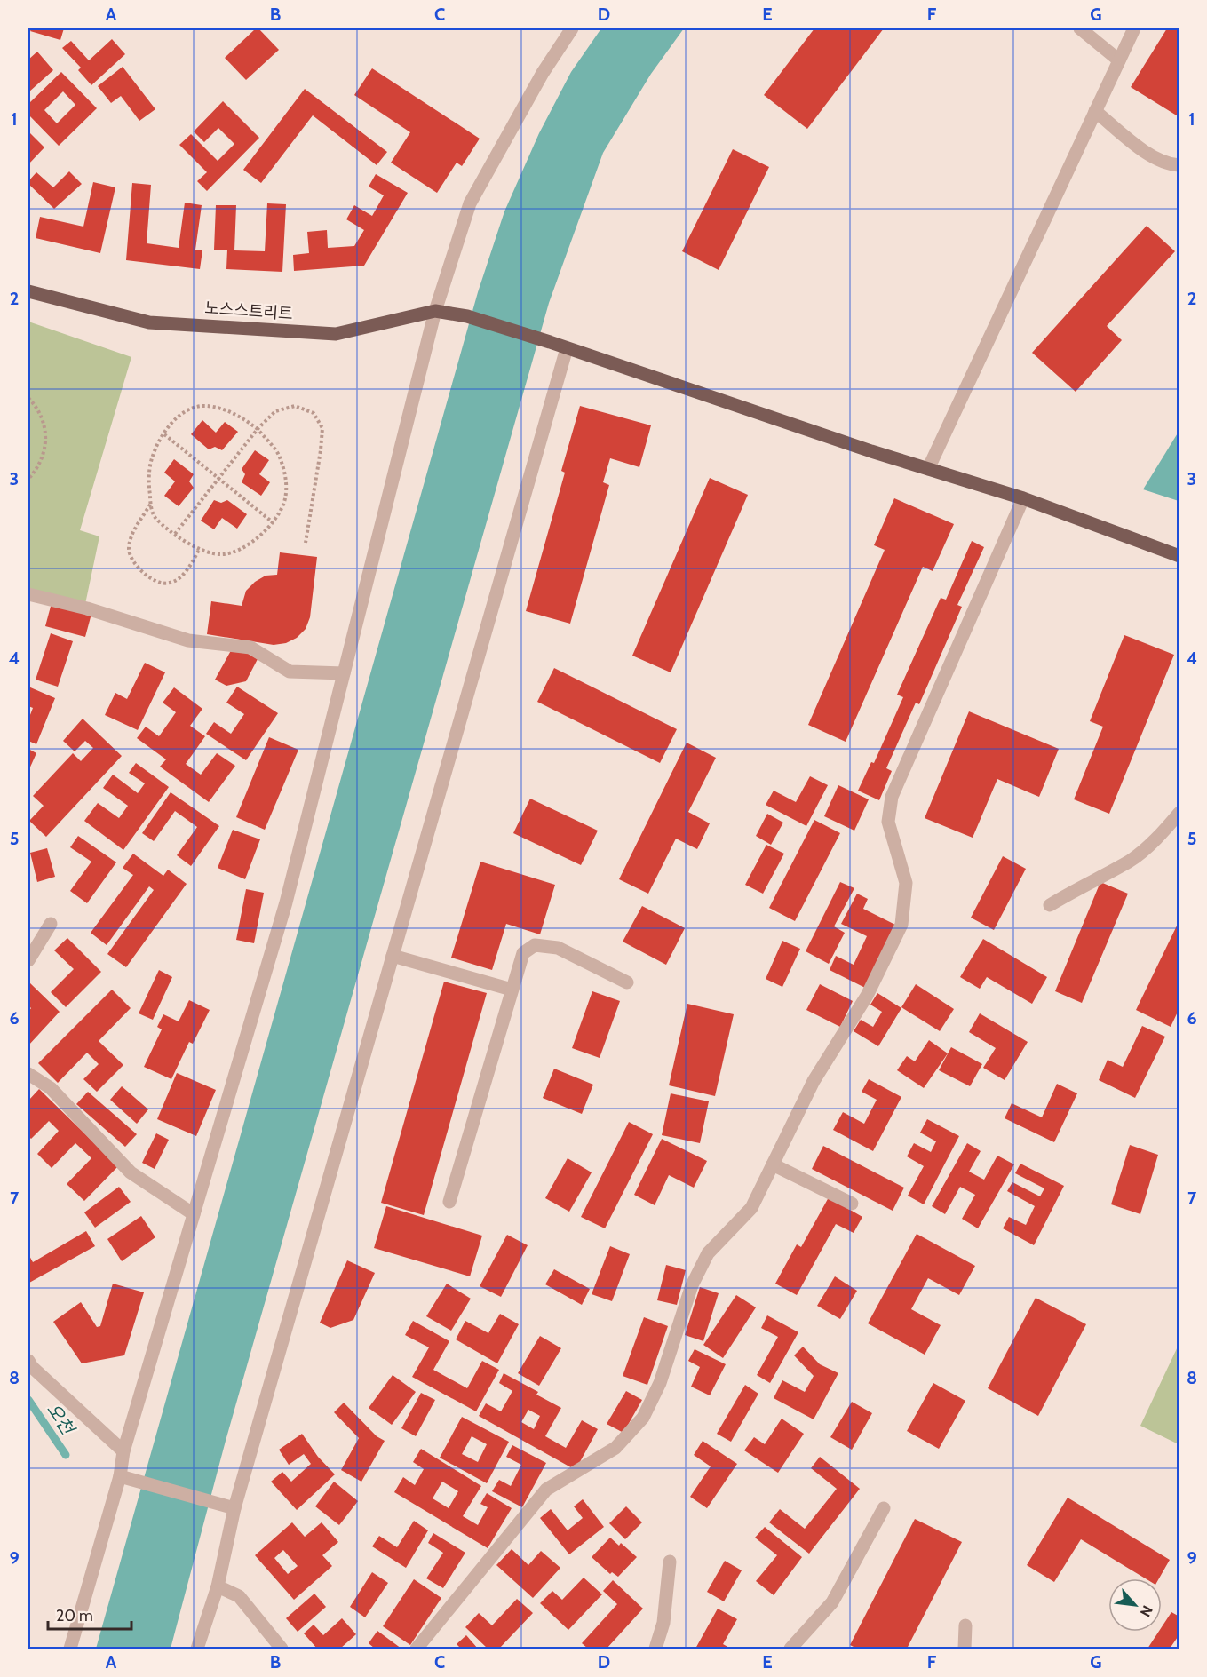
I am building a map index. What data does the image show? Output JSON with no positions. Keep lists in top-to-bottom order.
{
  "streets": {
    "main road": ["노스스트리트"]
  },
  "water": ["오천"],
  "scale_bar": "20 m",
  "north": "bottom right",
  "grid": {
    "columns": [
      "A",
      "B",
      "C",
      "D",
      "E",
      "F",
      "G"
    ],
    "rows": [
      "1",
      "2",
      "3",
      "4",
      "5",
      "6",
      "7",
      "8",
      "9"
    ]
  }
}
